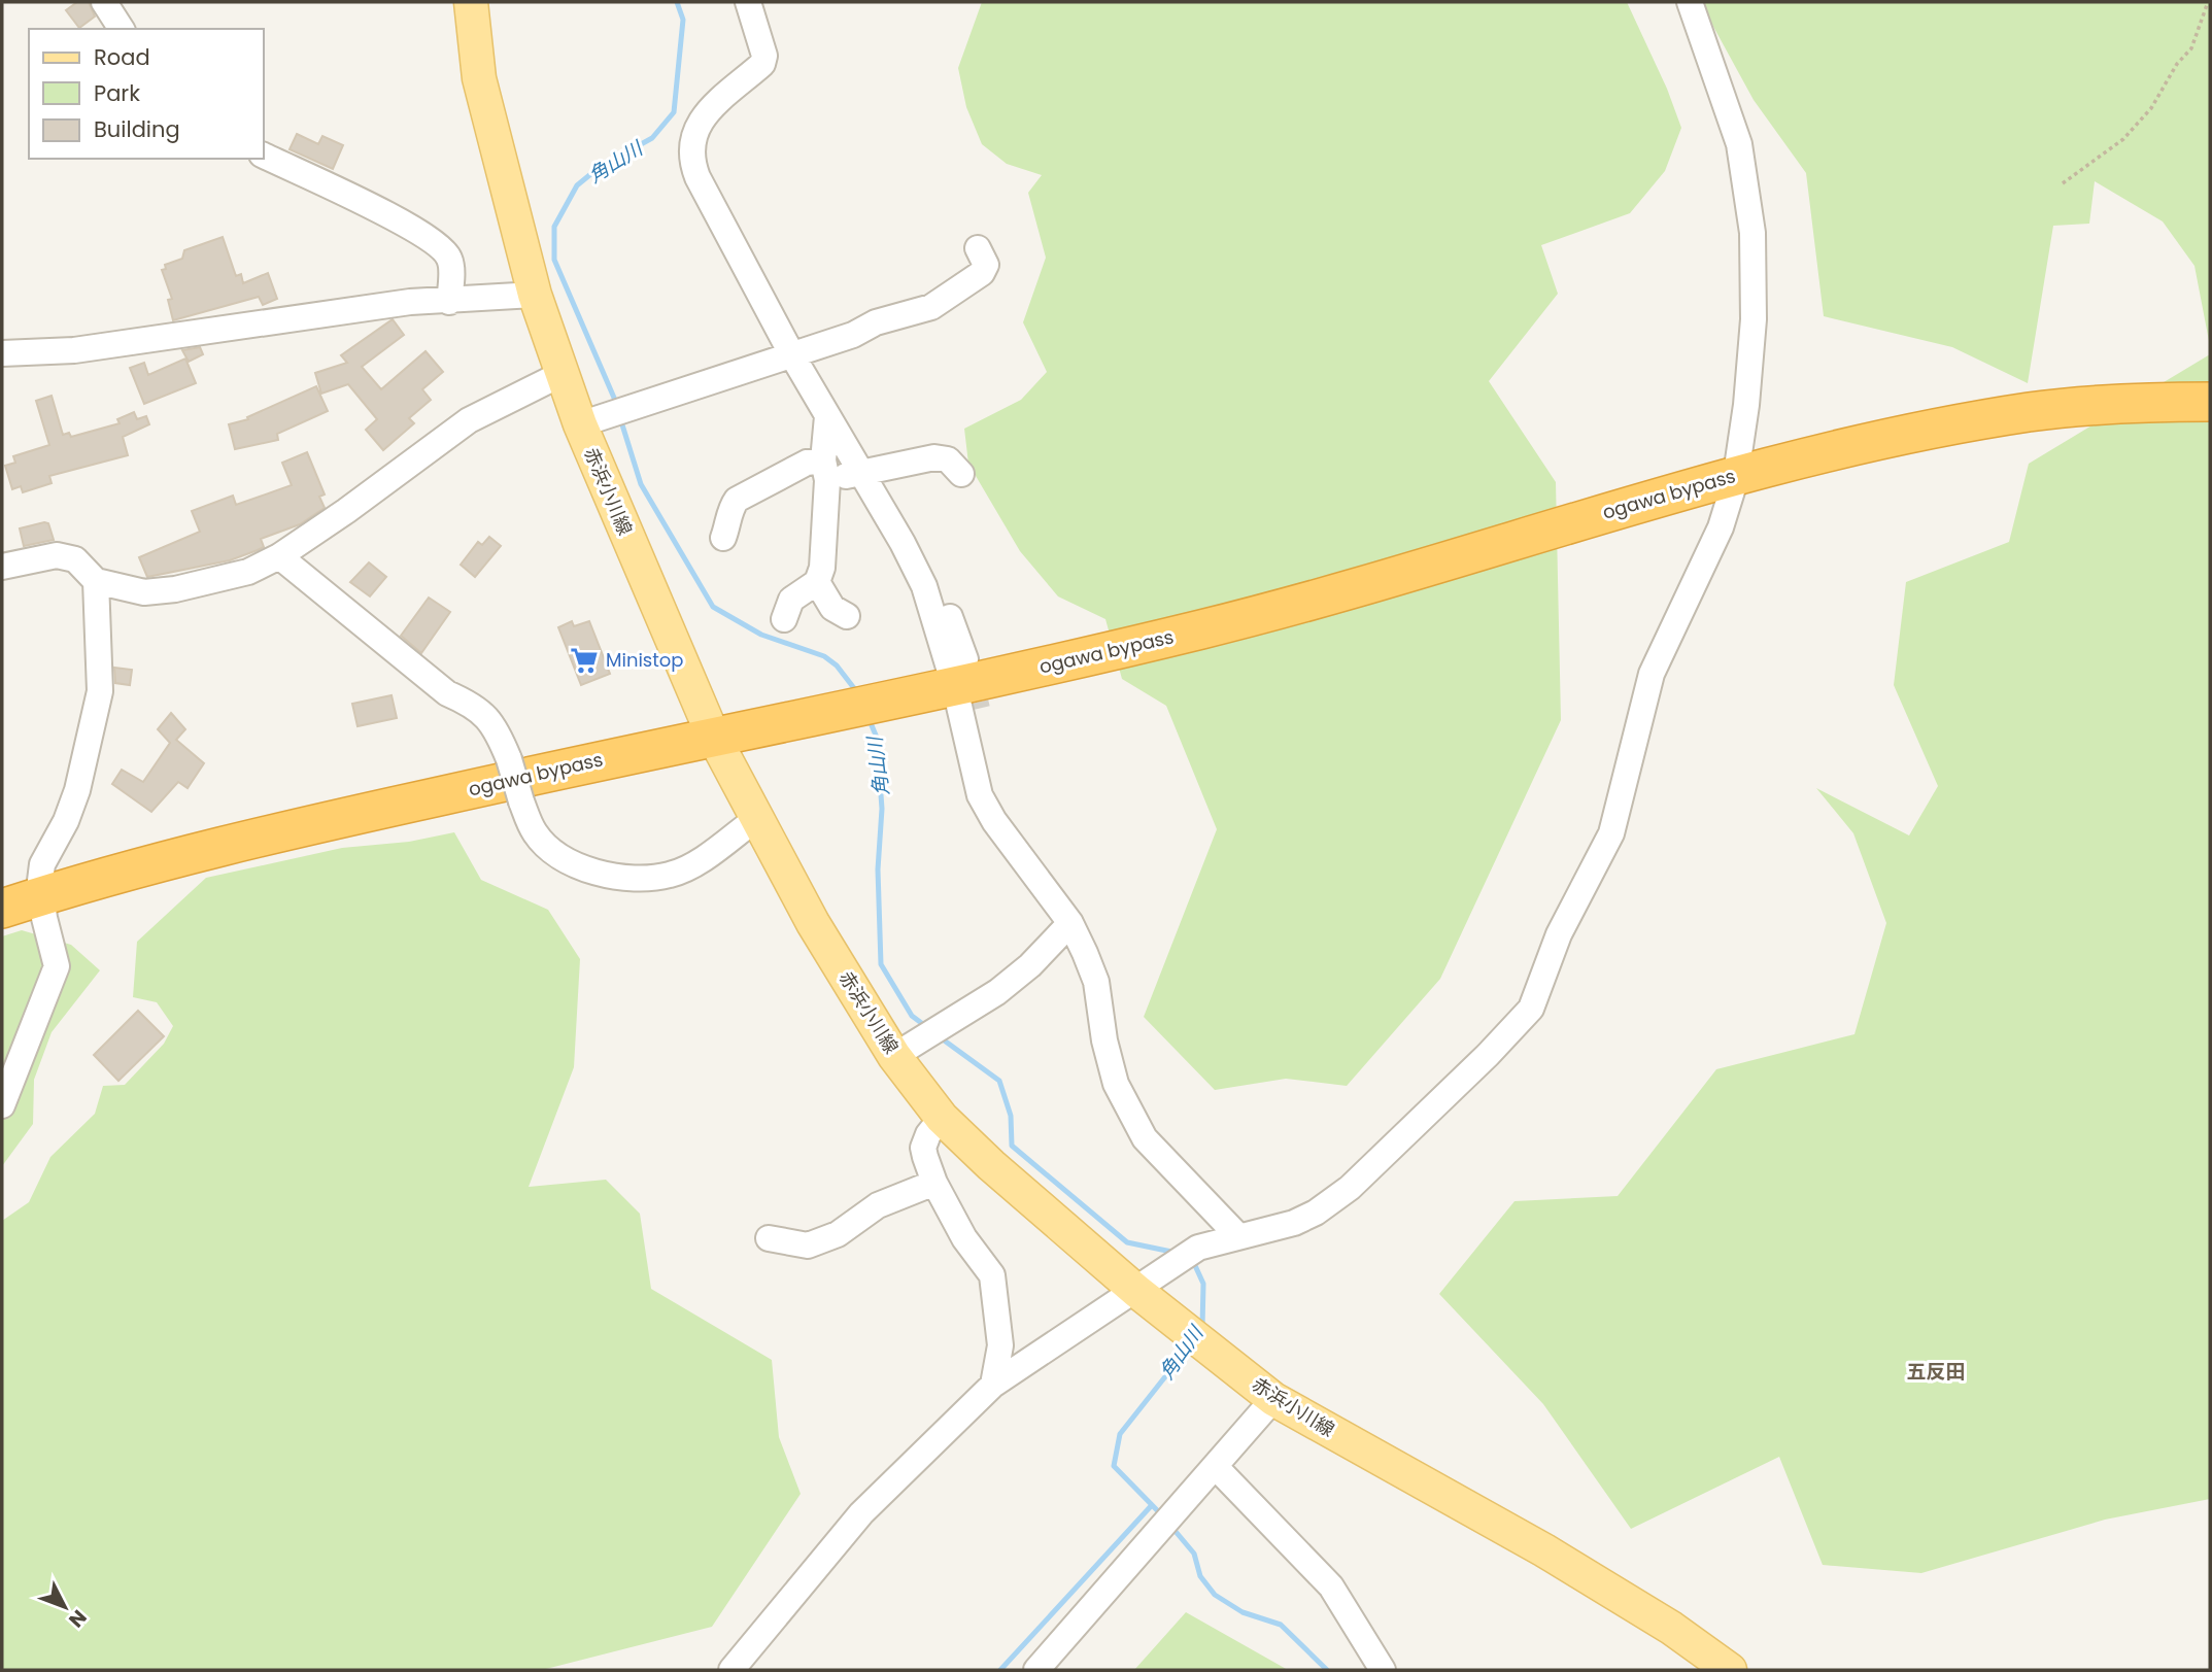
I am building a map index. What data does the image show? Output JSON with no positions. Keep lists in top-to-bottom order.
{
  "streets": {
    "highway": ["ogawa bypass"],
    "main road": ["赤浜小川線"]
  },
  "crossings": [
    ["赤浜小川線", "ogawa bypass"]
  ],
  "districts": ["五反田"],
  "water": ["角山川"],
  "places": {
    "supermarket": ["Ministop"]
  },
  "legend": ["Road", "Park", "Building"],
  "north": "bottom right"
}
